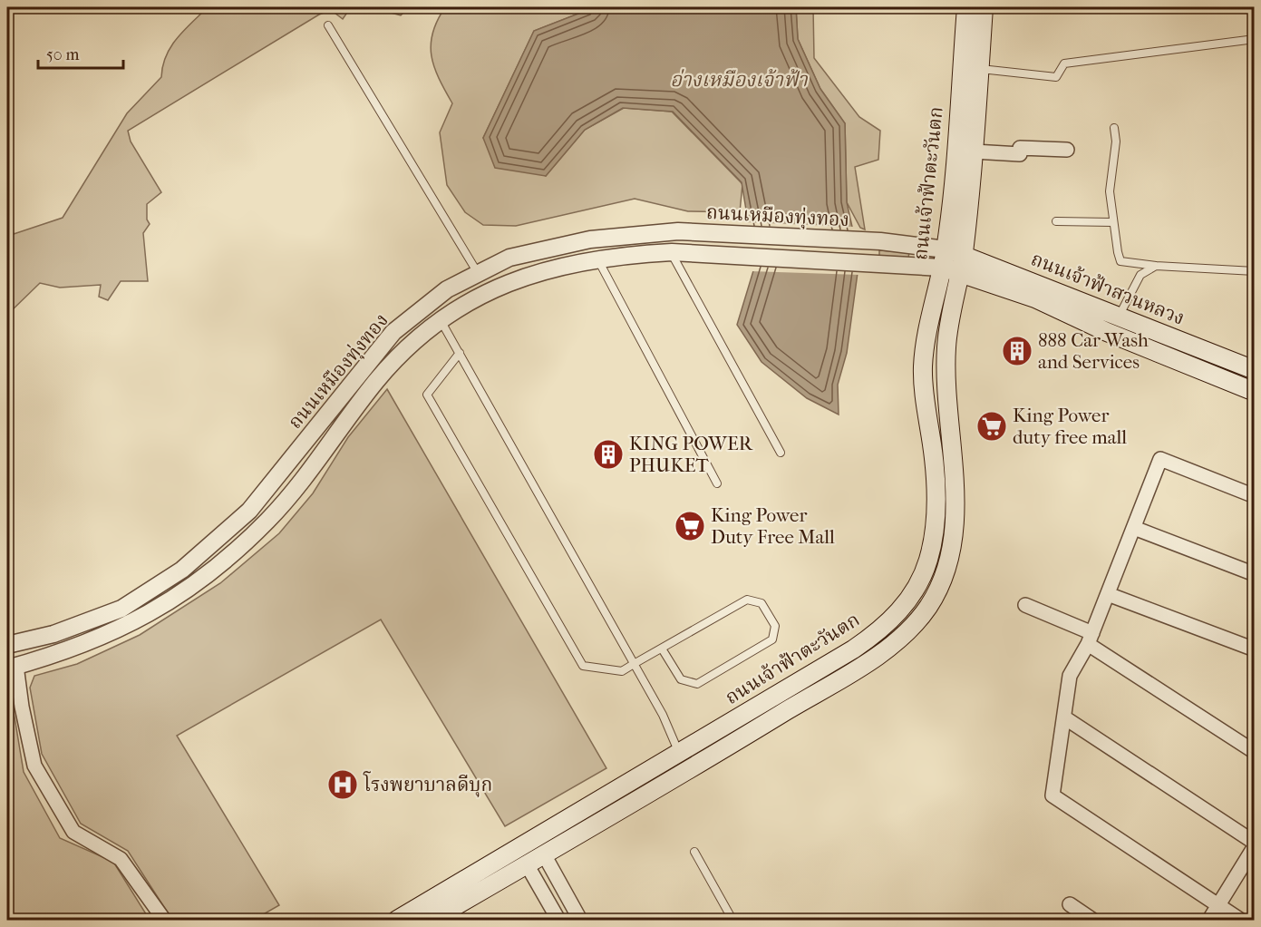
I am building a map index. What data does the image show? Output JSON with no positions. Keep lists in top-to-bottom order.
{
  "streets": {
    "main road": ["ถนนเจ้าฟ้าตะวันตก", "ถนนเจ้าฟ้าสวนหลวง"],
    "street": ["ถนนเหมืองทุ่งทอง"]
  },
  "crossings": [
    ["ถนนเจ้าฟ้าตะวันตก", "ถนนเหมืองทุ่งทอง"],
    ["ถนนเจ้าฟ้าตะวันตก", "ถนนเจ้าฟ้าสวนหลวง"],
    ["ถนนเหมืองทุ่งทอง", "ถนนเจ้าฟ้าสวนหลวง"]
  ],
  "water": ["อ่างเหมืองเจ้าฟ้า"],
  "places": {
    "building": ["888 Car Wash and Services", "KING POWER PHUKET"],
    "supermarket": ["King Power duty free mall", "King Power Duty Free Mall"],
    "hospital": ["โรงพยาบาลดีบุก"]
  },
  "scale_bar": "50 m"
}
